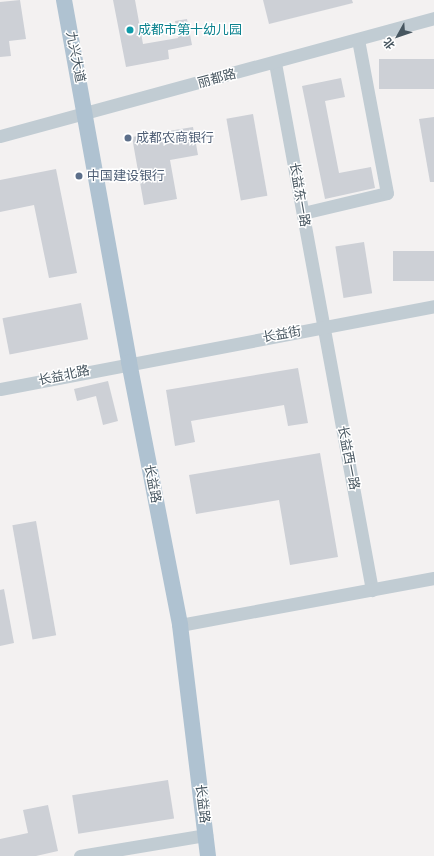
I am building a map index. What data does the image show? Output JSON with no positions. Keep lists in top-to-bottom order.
{
  "streets": {
    "main road": ["九兴大道", "长益路"],
    "street": [
      "丽都路",
      "长益东一路",
      "长益街",
      "长益北路",
      "长益西一路"
    ]
  },
  "crossings": [
    ["九兴大道", "丽都路"],
    ["九兴大道", "长益路"],
    ["丽都路", "长益东一路"],
    ["丽都路", "长益路"],
    ["长益东一路", "长益街"],
    ["长益东一路", "长益西一路"],
    ["长益街", "长益北路"],
    ["长益街", "长益西一路"],
    ["长益街", "长益路"],
    ["长益北路", "长益路"]
  ],
  "places": ["成都市第十幼儿园", "成都农商银行", "中国建设银行"],
  "north": "bottom left"
}
